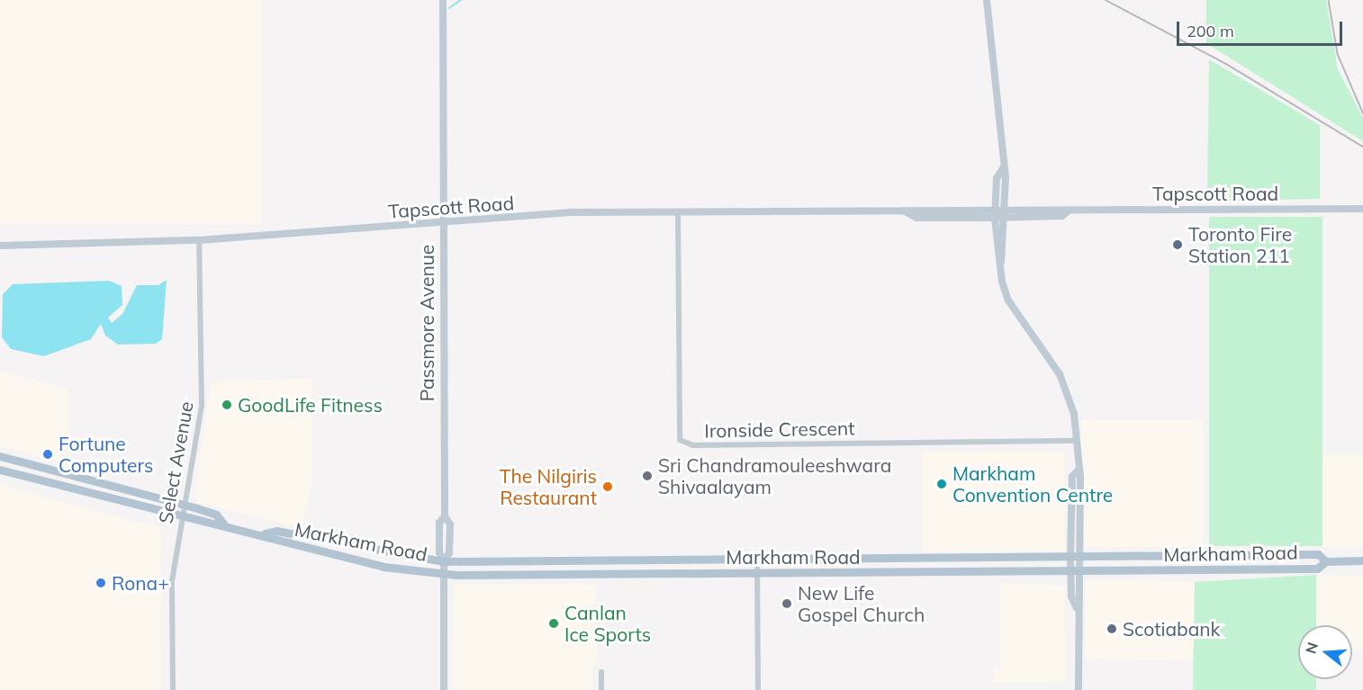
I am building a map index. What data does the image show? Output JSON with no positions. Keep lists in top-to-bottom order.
{
  "streets": {
    "main road": ["Markham Road"],
    "street": [
      "Tapscott Road",
      "Passmore Avenue",
      "Ironside Crescent",
      "Select Avenue"
    ]
  },
  "crossings": [
    ["Tapscott Road", "Passmore Avenue"],
    ["Tapscott Road", "Ironside Crescent"],
    ["Tapscott Road", "Select Avenue"],
    ["Passmore Avenue", "Markham Road"],
    ["Select Avenue", "Markham Road"]
  ],
  "places": [
    "Toronto Fire Station 211",
    "GoodLife Fitness",
    "Fortune Computers",
    "Sri Chandramouleeshwara Shivaalayam",
    "Markham Convention Centre",
    "The Nilgiris Restaurant",
    "Rona+",
    "New Life Gospel Church",
    "Canlan Ice Sports",
    "Scotiabank"
  ],
  "scale_bar": "200 m",
  "north": "left"
}
